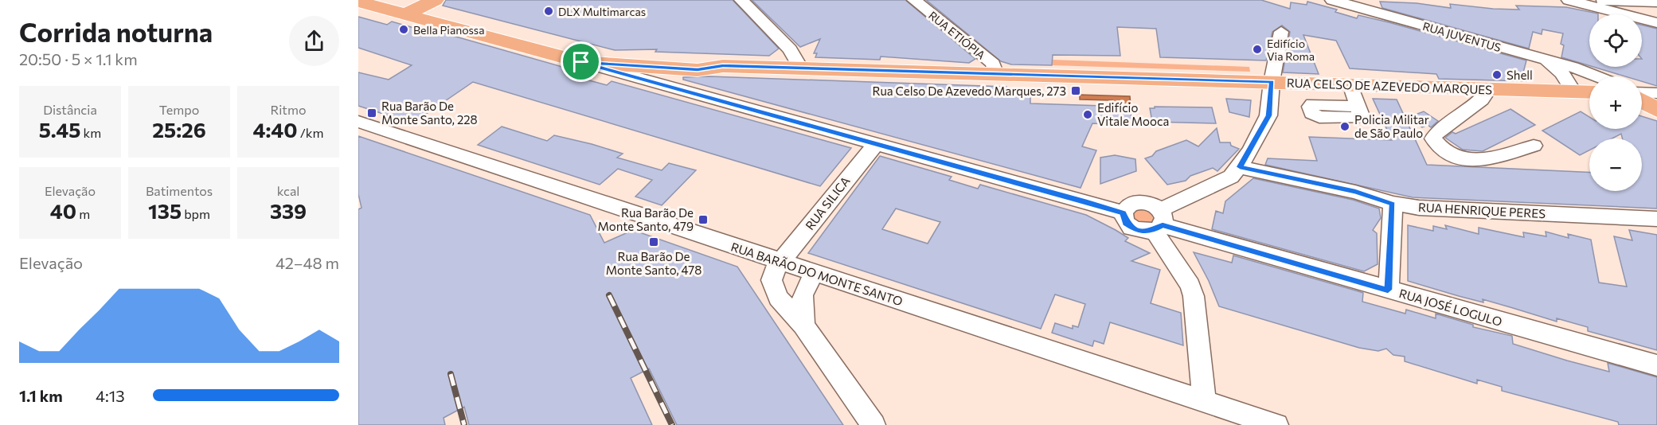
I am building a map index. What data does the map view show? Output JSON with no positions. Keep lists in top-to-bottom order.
{
  "streets": {
    "main road": ["RUA JUVENTUS", "RUA CELSO DE AZEVEDO MARQUES"],
    "street": [
      "RUA ETIÓPIA",
      "RUA SILICA",
      "RUA HENRIQUE PERES",
      "RUA BARÃO DO MONTE SANTO",
      "RUA JOSÉ LOGULO"
    ]
  },
  "crossings": [
    ["RUA ETIÓPIA", "RUA CELSO DE AZEVEDO MARQUES"],
    ["RUA JUVENTUS", "RUA CELSO DE AZEVEDO MARQUES"],
    ["RUA SILICA", "RUA BARÃO DO MONTE SANTO"]
  ],
  "places": {
    "other": [
      "DLX Multimarcas",
      "Bella Pianossa",
      "Edifício Via Roma",
      "Shell",
      "Edifício Vitale Mooca",
      "Policia Militar de São Paulo"
    ],
    "transit": [
      "Rua Celso De Azevedo Marques, 273",
      "Rua Barão De Monte Santo, 228",
      "Rua Barão De Monte Santo, 479",
      "Rua Barão De Monte Santo, 478"
    ]
  },
  "page": {
    "heading": ["Corrida noturna", "20:50 · 5 × 1.1 km"],
    "map_buttons": ["+", "−"],
    "stats": [
      ["Distância", "5.45 km"],
      ["Tempo", "25:26"],
      ["Ritmo", "4:40 /km"],
      ["Elevação", "40 m"],
      ["Batimentos", "135 bpm"],
      ["kcal", "339"]
    ],
    "chart": ["Elevação", "42–48 m"],
    "list": [
      {
        "name": "1.1 km",
        "note": "4:13"
      }
    ]
  }
}
